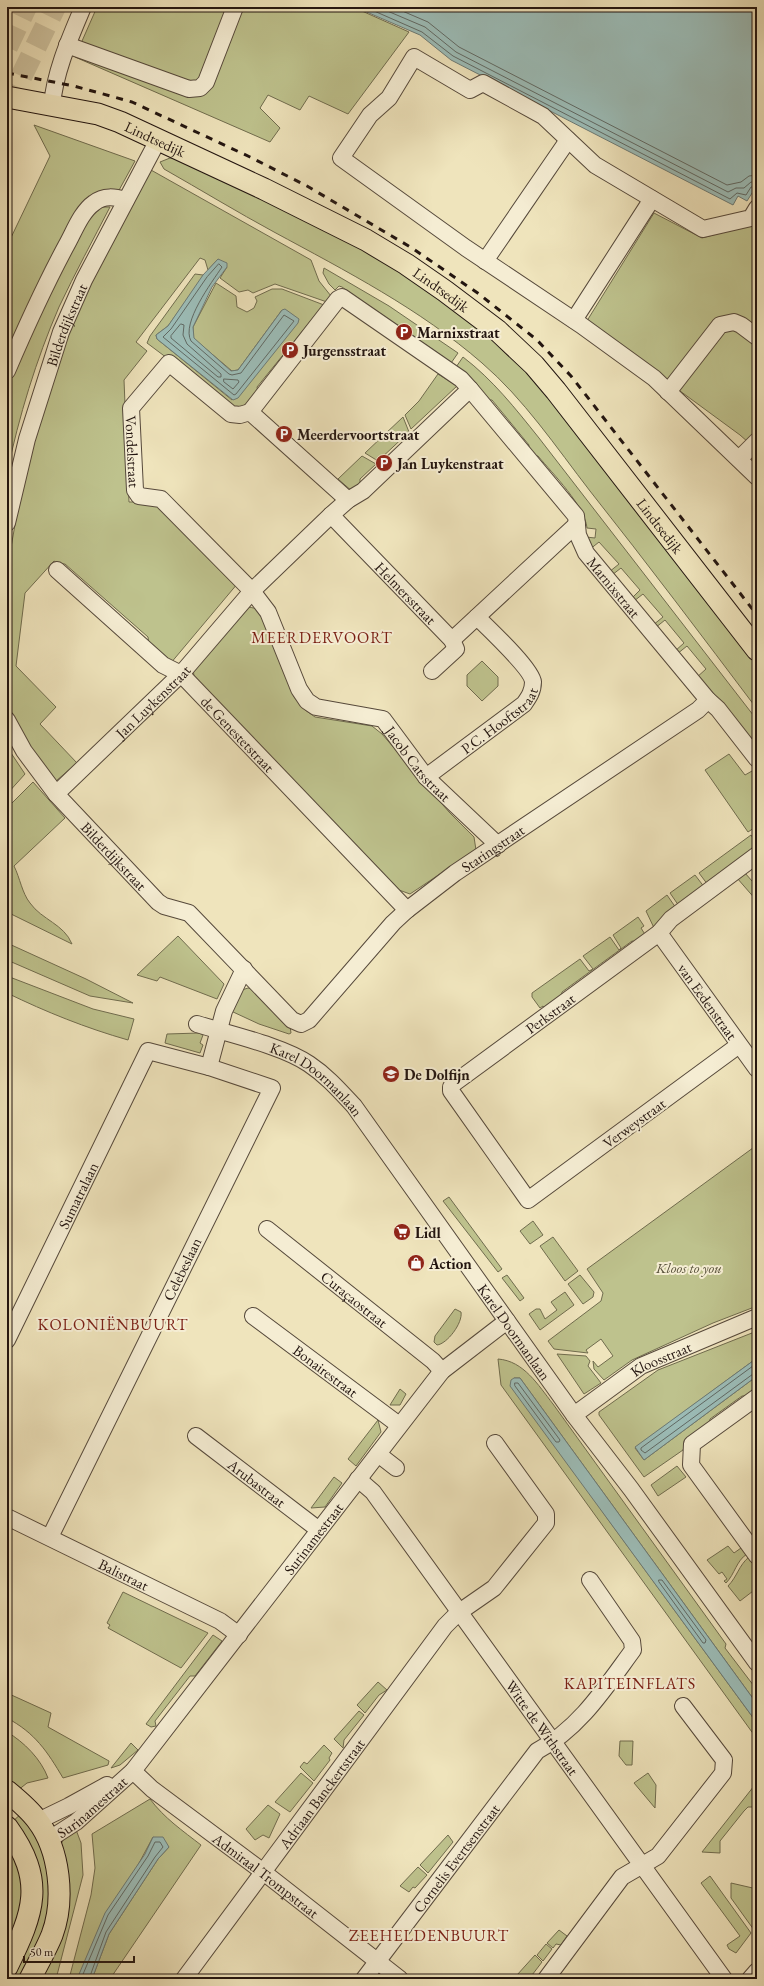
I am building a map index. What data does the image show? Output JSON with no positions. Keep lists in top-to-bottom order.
{
  "streets": {
    "main road": ["Lindtsedijk"],
    "street": [
      "Bilderdijkstraat",
      "Vondelstraat",
      "Marnixstraat",
      "Helmersstraat",
      "Jan Luykenstraat",
      "P.C. Hooftstraat",
      "de Genestetstraat",
      "Jacob Catsstraat",
      "Staringstraat",
      "van Eedenstraat",
      "Perkstraat",
      "Karel Doormanlaan",
      "Verweystraat",
      "Sumatralaan",
      "Celebeslaan",
      "Curaçaostraat",
      "Kloosstraat",
      "Bonairestraat",
      "Arubastraat",
      "Surinamestraat",
      "Balistraat",
      "Witte de Withstraat",
      "Adriaan Banckertstraat",
      "Cornelis Evertsenstraat",
      "Admiraal Trompstraat"
    ]
  },
  "crossings": [
    ["Lindtsedijk", "Bilderdijkstraat"],
    ["Bilderdijkstraat", "Jan Luykenstraat"],
    ["Bilderdijkstraat", "Staringstraat"],
    ["Vondelstraat", "Marnixstraat"],
    ["Vondelstraat", "Jan Luykenstraat"],
    ["Vondelstraat", "Jacob Catsstraat"],
    ["Marnixstraat", "Jan Luykenstraat"],
    ["Marnixstraat", "Staringstraat"],
    ["Helmersstraat", "Jan Luykenstraat"],
    ["Jan Luykenstraat", "de Genestetstraat"],
    ["Jan Luykenstraat", "Jacob Catsstraat"],
    ["P.C. Hooftstraat", "Jacob Catsstraat"],
    ["de Genestetstraat", "Staringstraat"],
    ["Jacob Catsstraat", "Staringstraat"],
    ["van Eedenstraat", "Perkstraat"],
    ["van Eedenstraat", "Verweystraat"],
    ["Perkstraat", "Verweystraat"],
    ["Karel Doormanlaan", "Kloosstraat"],
    ["Karel Doormanlaan", "Surinamestraat"],
    ["Sumatralaan", "Celebeslaan"],
    ["Celebeslaan", "Balistraat"],
    ["Curaçaostraat", "Surinamestraat"],
    ["Bonairestraat", "Surinamestraat"],
    ["Arubastraat", "Surinamestraat"],
    ["Surinamestraat", "Balistraat"],
    ["Surinamestraat", "Witte de Withstraat"],
    ["Surinamestraat", "Admiraal Trompstraat"],
    ["Witte de Withstraat", "Adriaan Banckertstraat"],
    ["Witte de Withstraat", "Cornelis Evertsenstraat"],
    ["Adriaan Banckertstraat", "Admiraal Trompstraat"],
    ["Cornelis Evertsenstraat", "Admiraal Trompstraat"]
  ],
  "districts": [
    "MEERDERVOORT",
    "KOLONIËNBUURT",
    "KAPITEINFLATS",
    "ZEEHELDENBUURT"
  ],
  "parks": ["Kloos to you"],
  "places": {
    "parking": [
      "Marnixstraat",
      "Jurgensstraat",
      "Meerdervoortstraat",
      "Jan Luykenstraat"
    ],
    "school or university": ["De Dolfijn"],
    "supermarket": ["Lidl"],
    "shop": ["Action"]
  },
  "scale_bar": "50 m"
}
